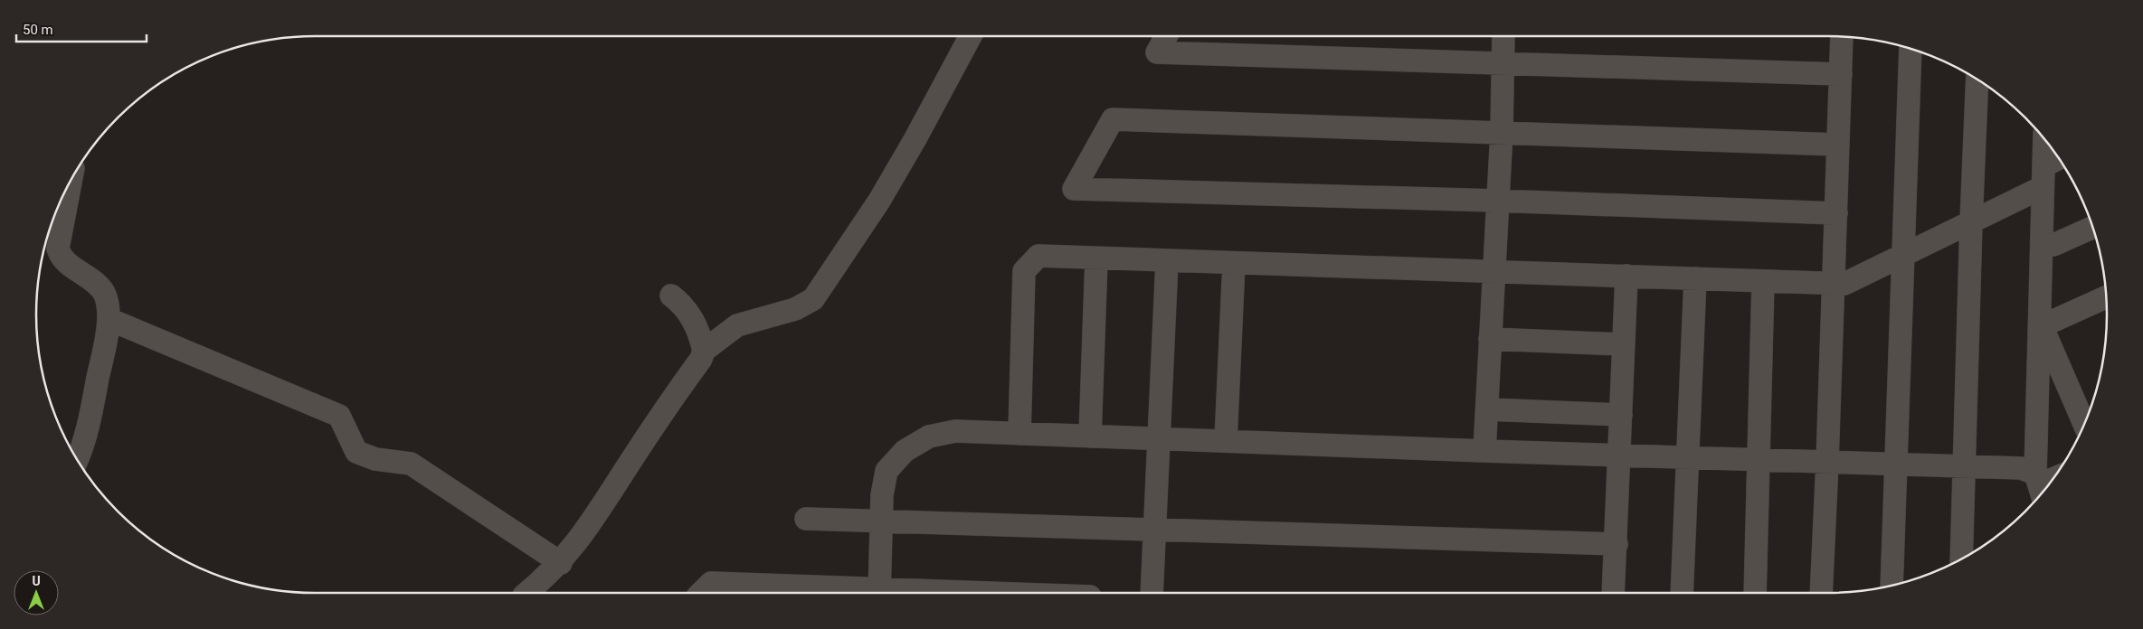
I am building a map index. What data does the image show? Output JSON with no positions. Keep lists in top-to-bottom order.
{
  "scale_bar": "50 m",
  "north": "top"
}
